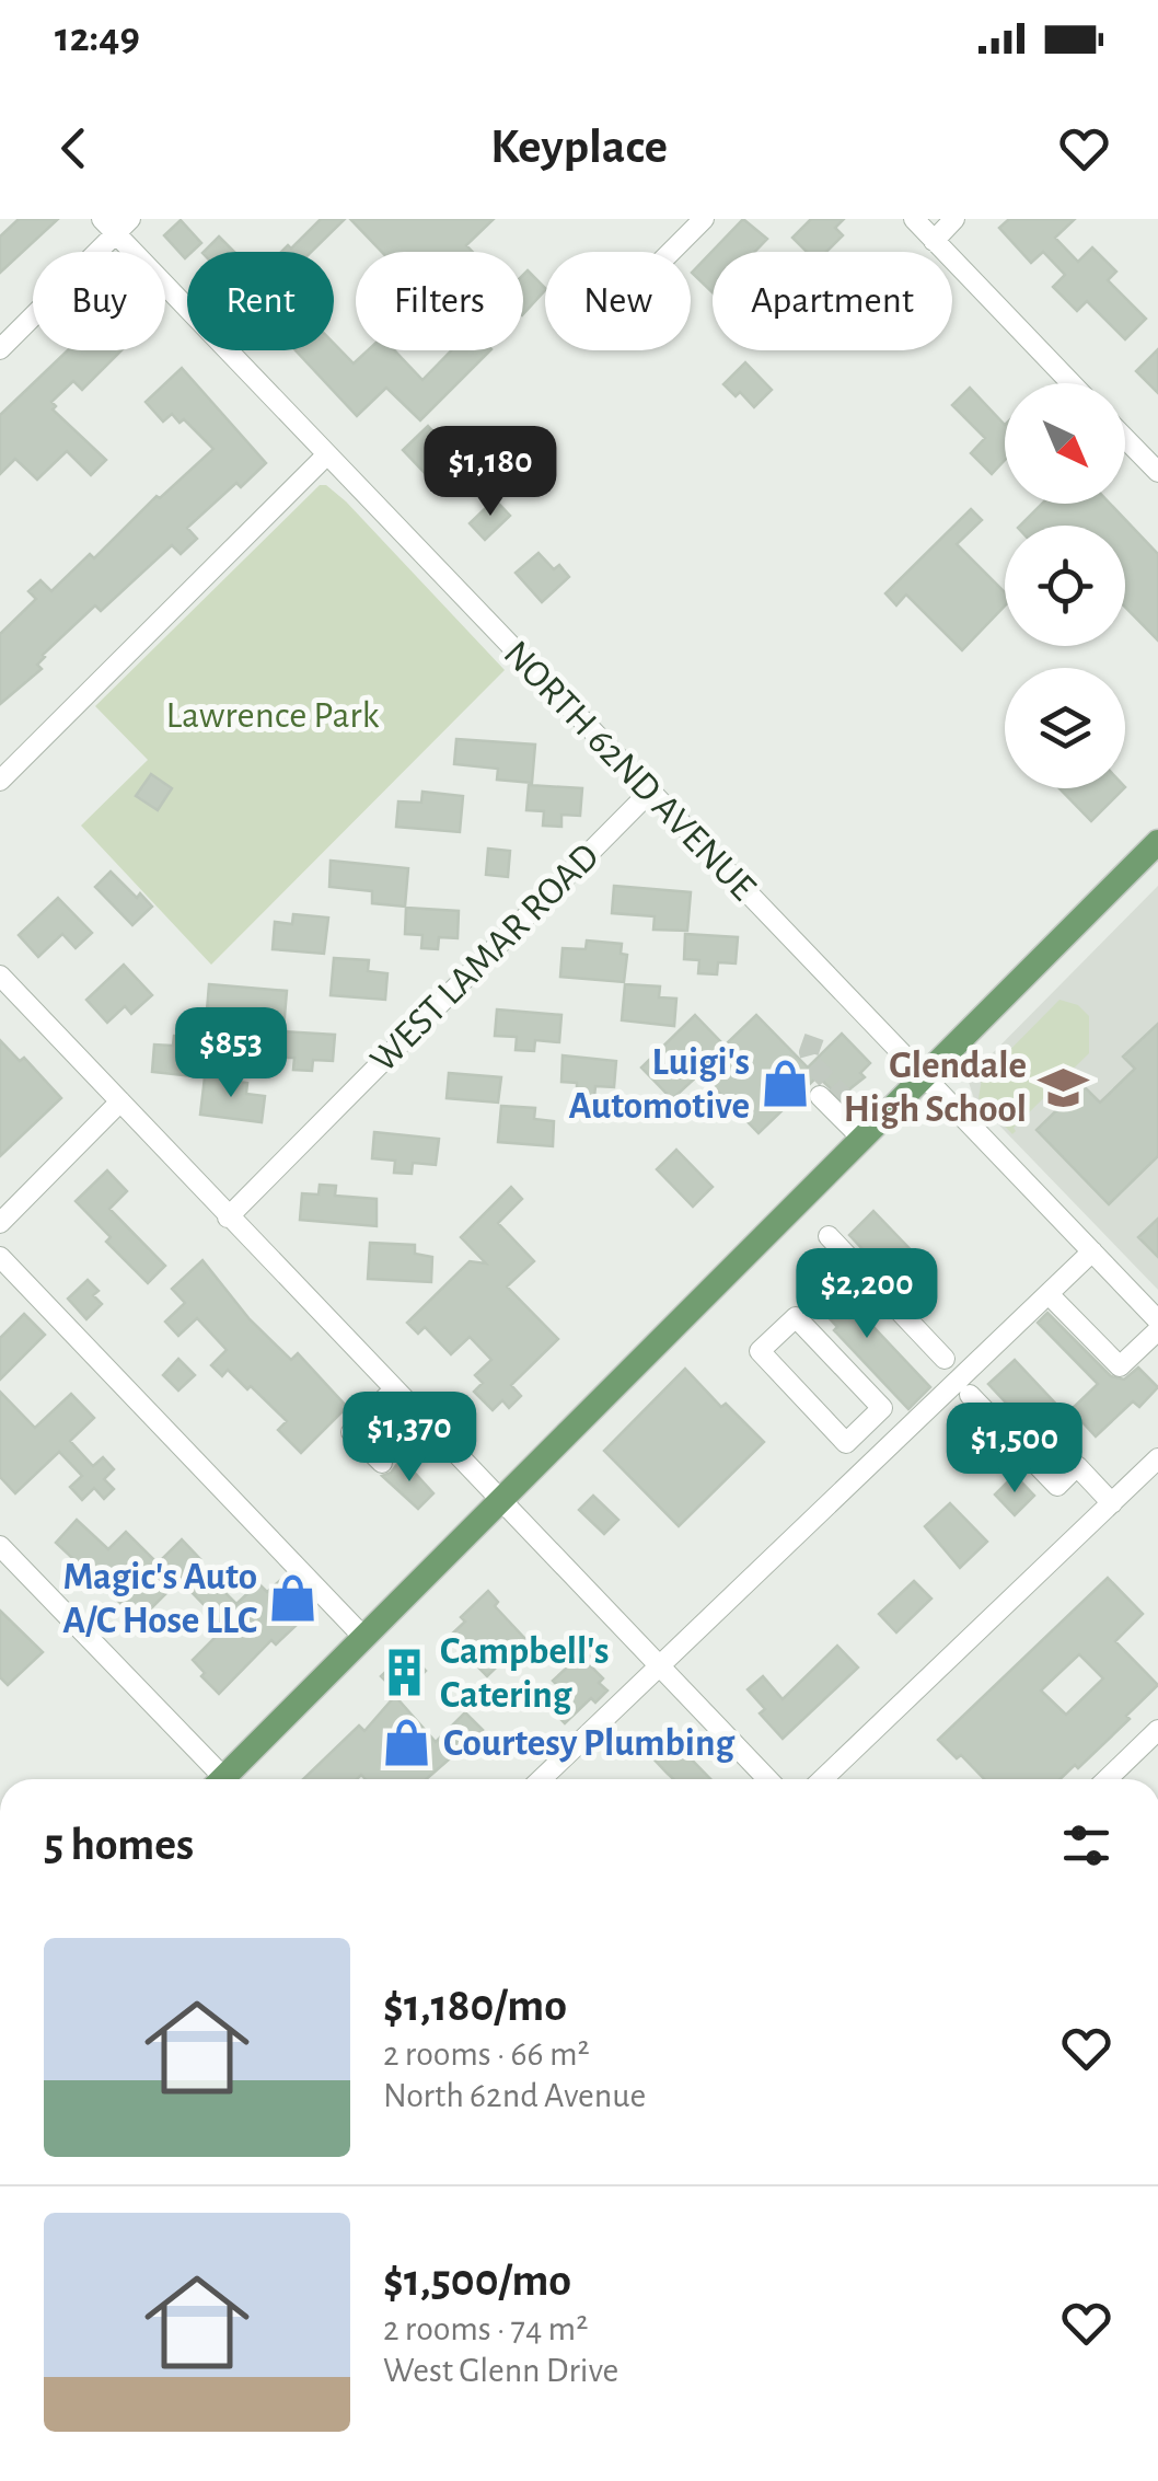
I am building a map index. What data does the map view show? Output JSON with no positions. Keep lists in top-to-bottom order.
{
  "streets": {
    "street": ["NORTH 62ND AVENUE", "WEST LAMAR ROAD"]
  },
  "crossings": [
    ["NORTH 62ND AVENUE", "WEST LAMAR ROAD"]
  ],
  "parks": ["Lawrence Park"],
  "places": {
    "shop": ["Luigi's Automotive", "Magic's Auto A/C Hose LLC", "Courtesy Plumbing"],
    "school or university": ["Glendale High School"],
    "building": ["Campbell's Catering"]
  },
  "north": "bottom right",
  "page": {
    "status": "12:49",
    "header": "Keyplace",
    "chip": [
      "Buy",
      "Rent",
      "Filters",
      "New",
      "Apartment"
    ],
    "price": [
      "$1,180",
      "$853",
      "$2,200",
      "$1,370",
      "$1,500"
    ],
    "heading": "5 homes",
    "list": [
      {
        "name": "$1,180/mo",
        "note": "2 rooms · 66 m² · North 62nd Avenue"
      },
      {
        "name": "$1,500/mo",
        "note": "2 rooms · 74 m² · West Glenn Drive"
      }
    ]
  }
}
